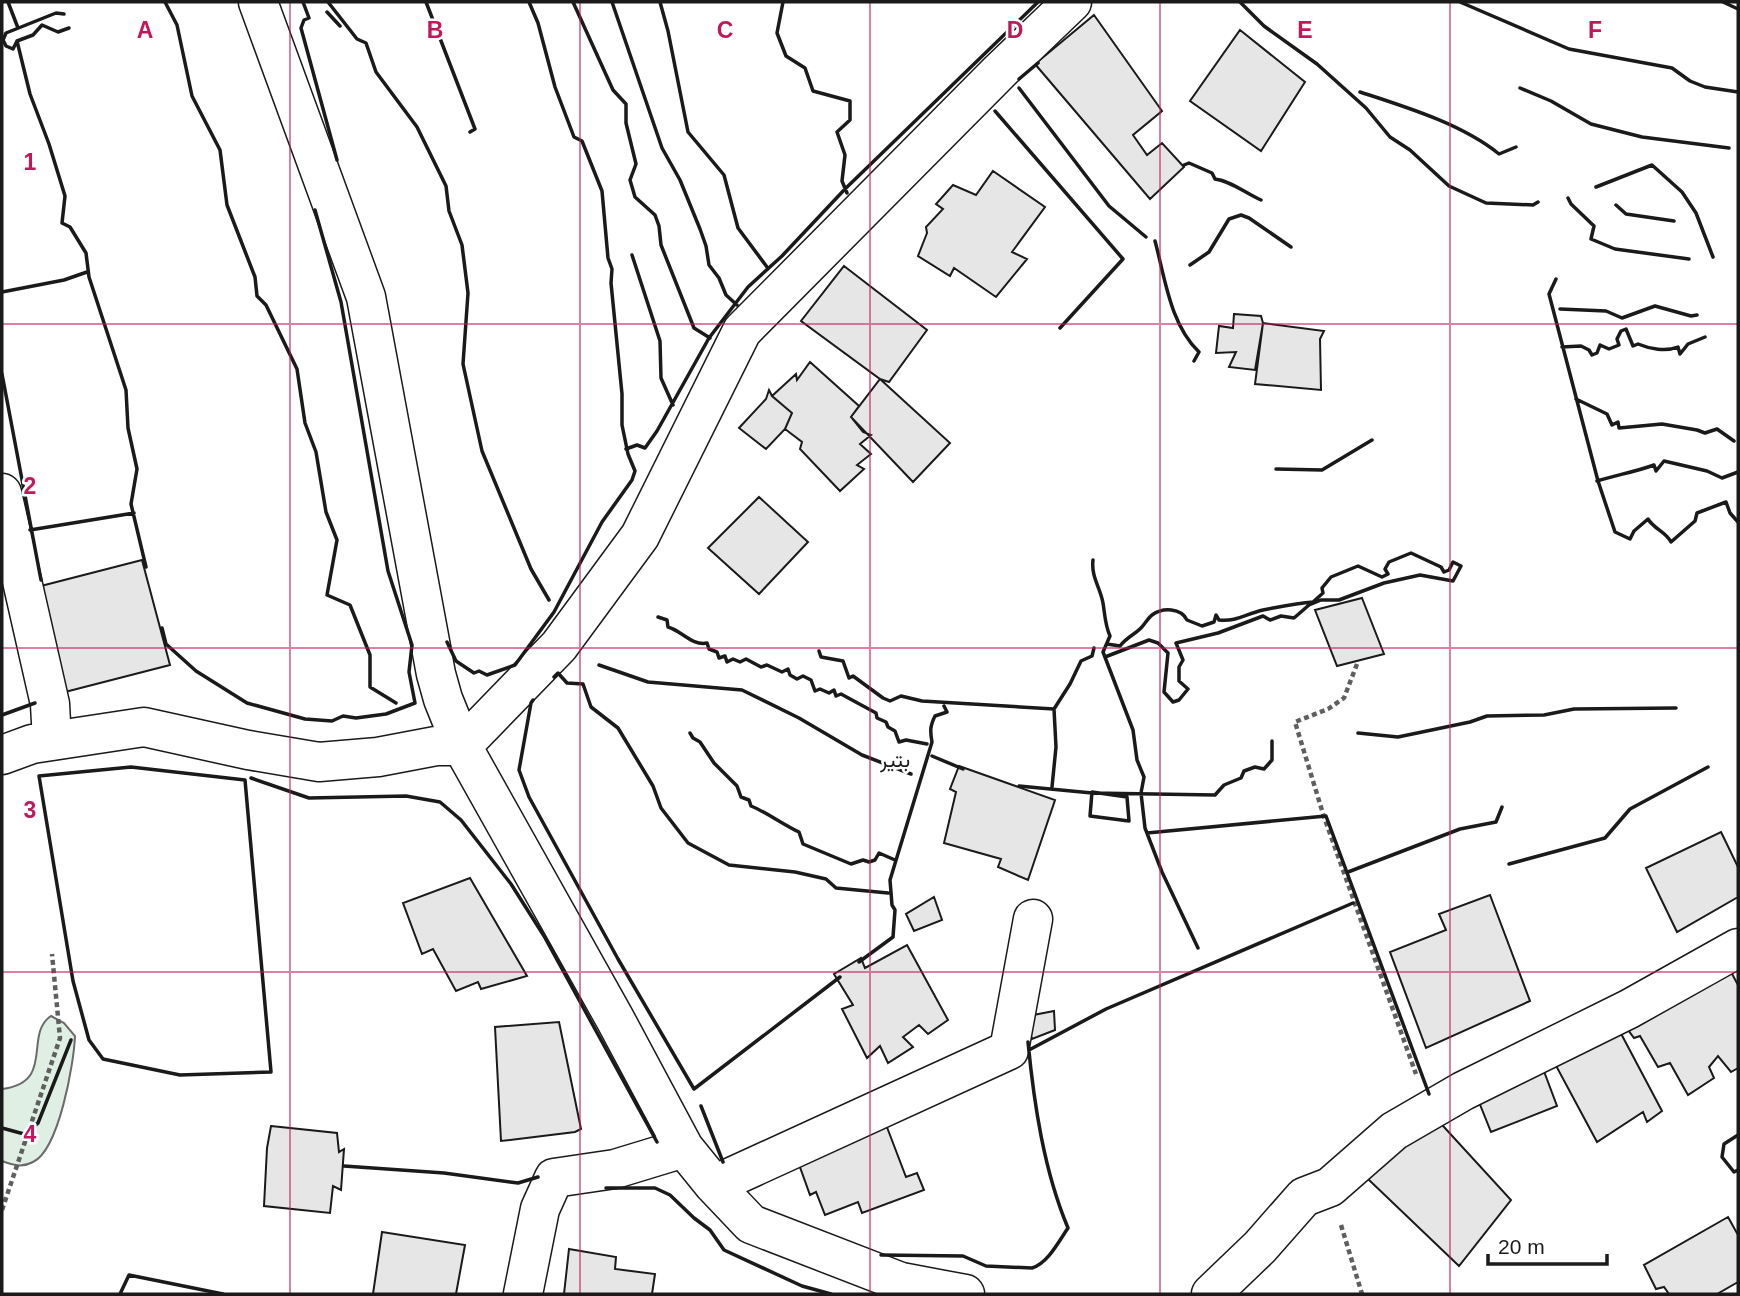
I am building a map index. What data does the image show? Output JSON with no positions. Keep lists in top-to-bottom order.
{
  "districts": ["بتير"],
  "scale_bar": "20 m",
  "grid": {
    "columns": [
      "A",
      "B",
      "C",
      "D",
      "E",
      "F"
    ],
    "rows": [
      "1",
      "2",
      "3",
      "4"
    ]
  }
}
